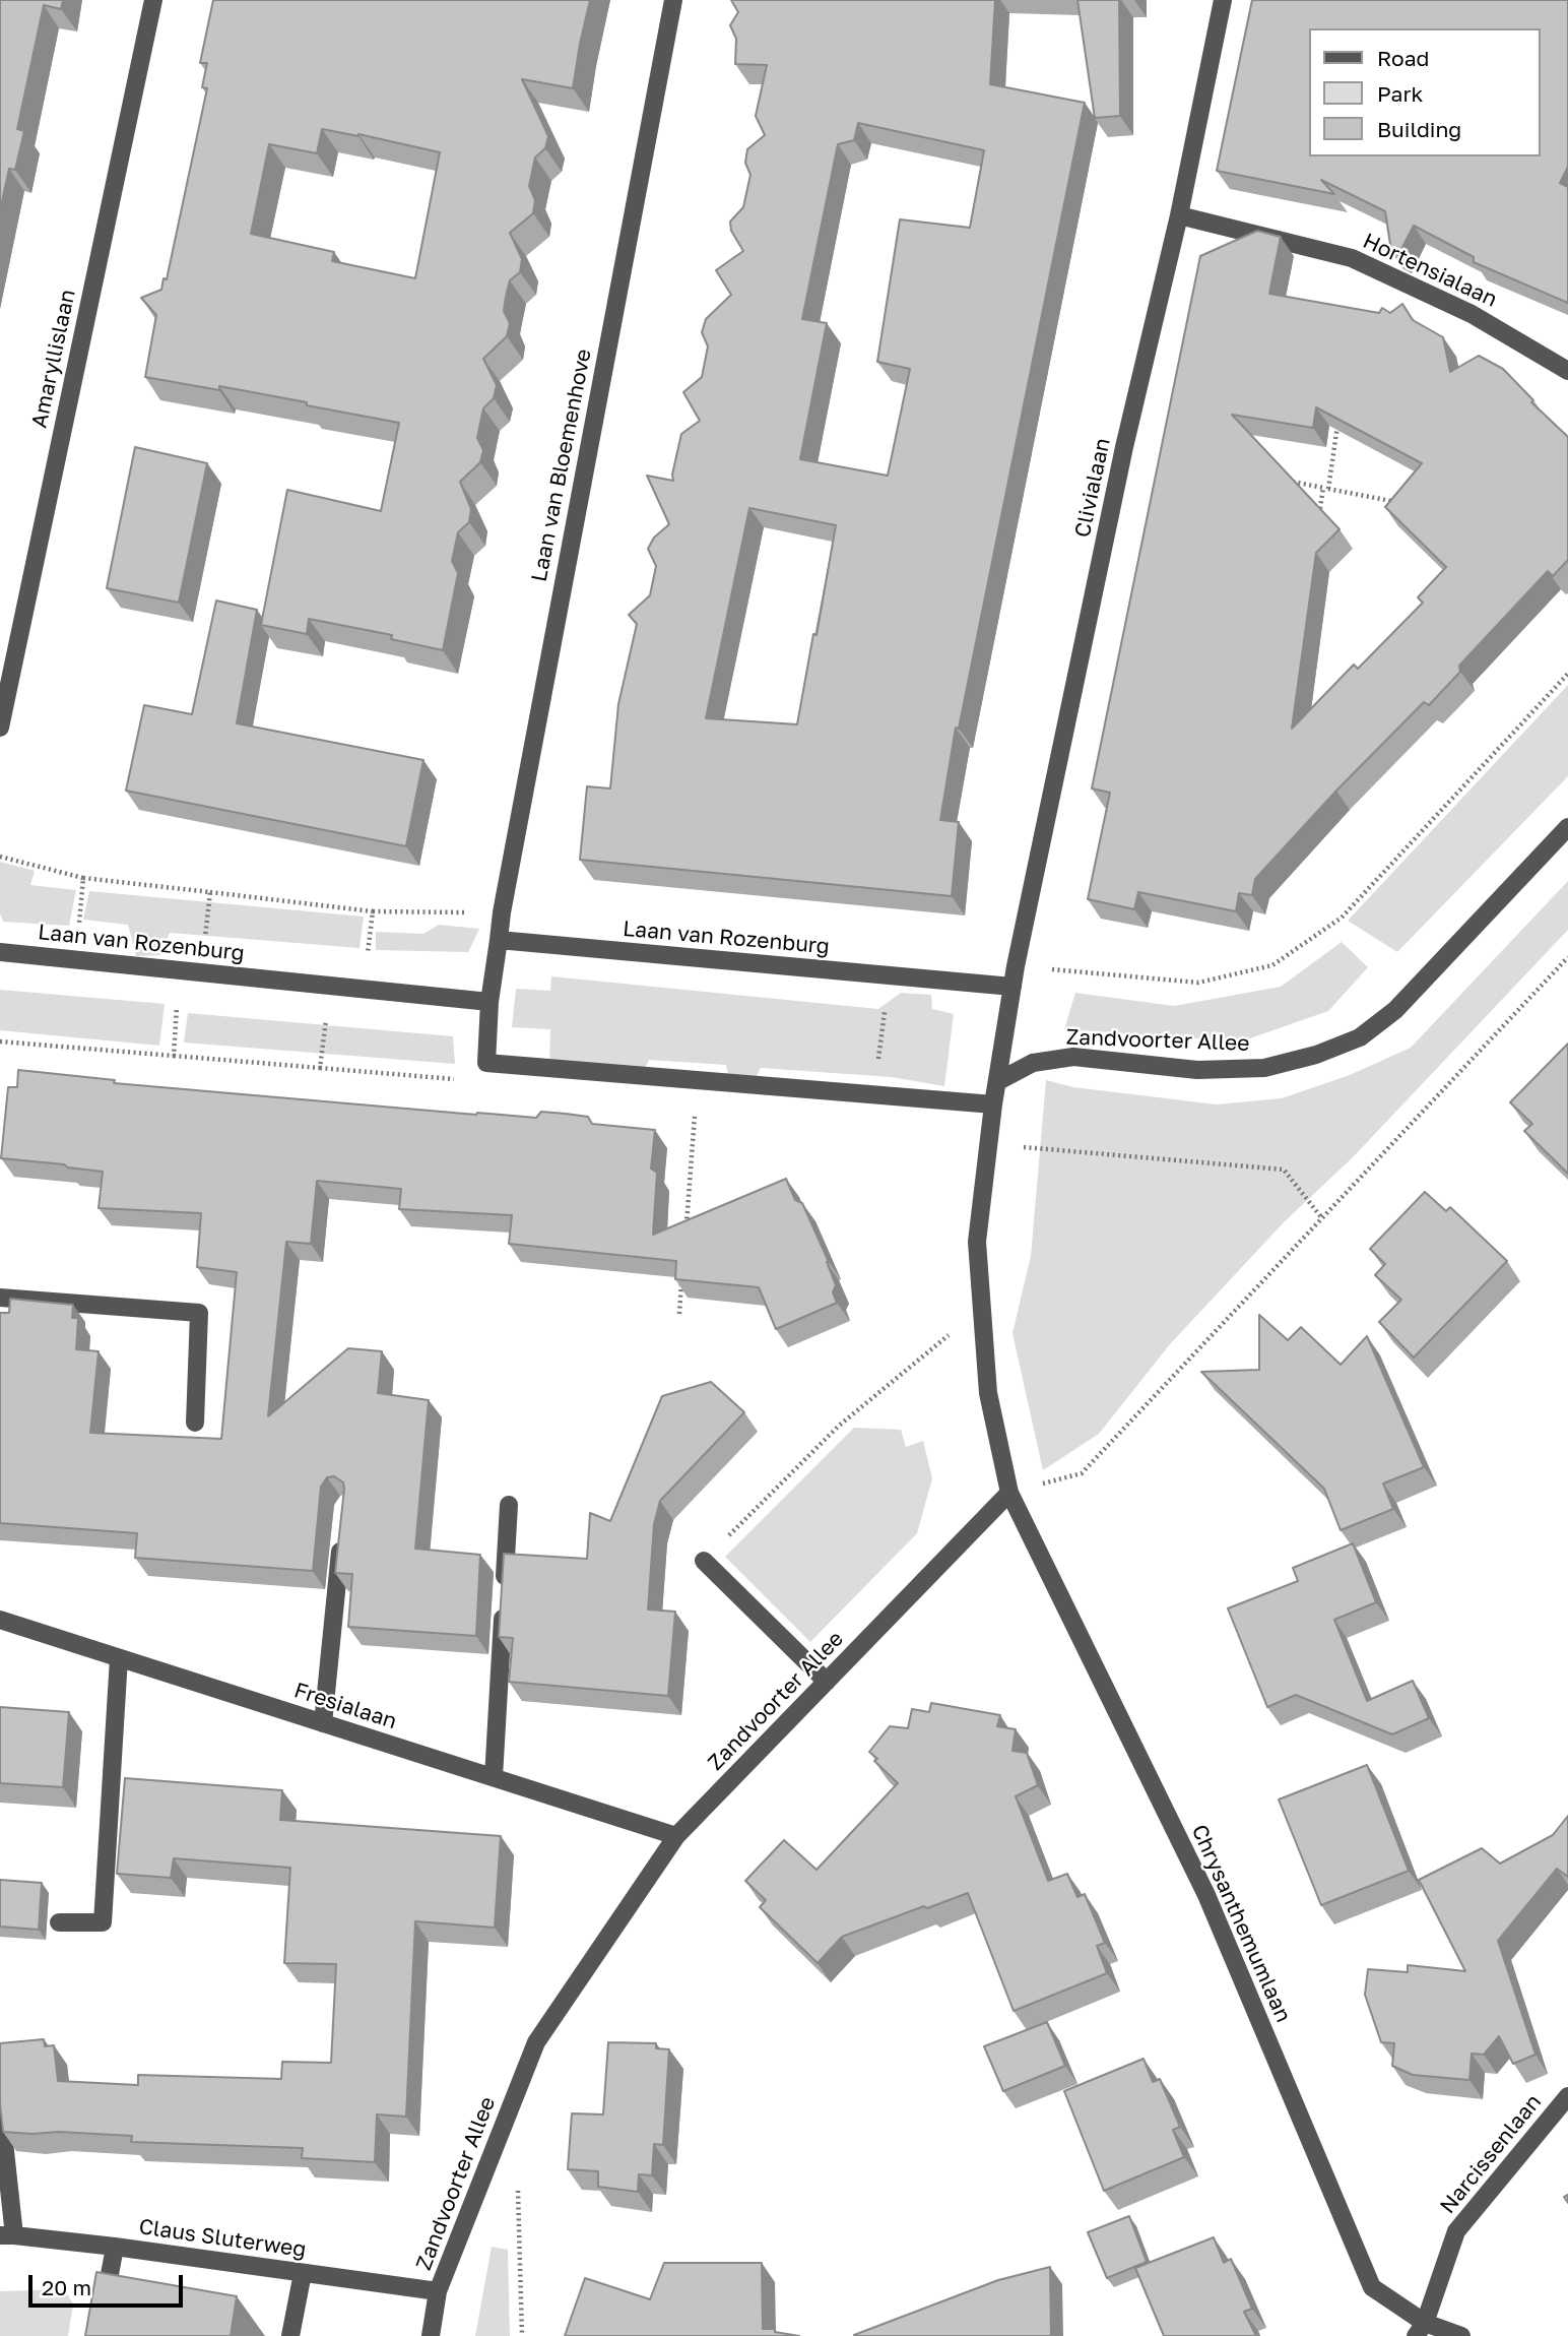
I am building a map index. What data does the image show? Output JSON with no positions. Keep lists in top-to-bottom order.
{
  "streets": {
    "street": [
      "Hortensialaan",
      "Amaryllislaan",
      "Laan van Bloemenhove",
      "Clivialaan",
      "Laan van Rozenburg",
      "Zandvoorter Allee",
      "Fresialaan",
      "Chrysanthemumlaan",
      "Narcissenlaan",
      "Claus Sluterweg"
    ]
  },
  "crossings": [
    ["Hortensialaan", "Clivialaan"],
    ["Laan van Bloemenhove", "Laan van Rozenburg"],
    ["Clivialaan", "Laan van Rozenburg"],
    ["Zandvoorter Allee", "Fresialaan"],
    ["Zandvoorter Allee", "Chrysanthemumlaan"],
    ["Zandvoorter Allee", "Claus Sluterweg"],
    ["Chrysanthemumlaan", "Narcissenlaan"]
  ],
  "legend": ["Road", "Park", "Building"],
  "scale_bar": "20 m"
}
